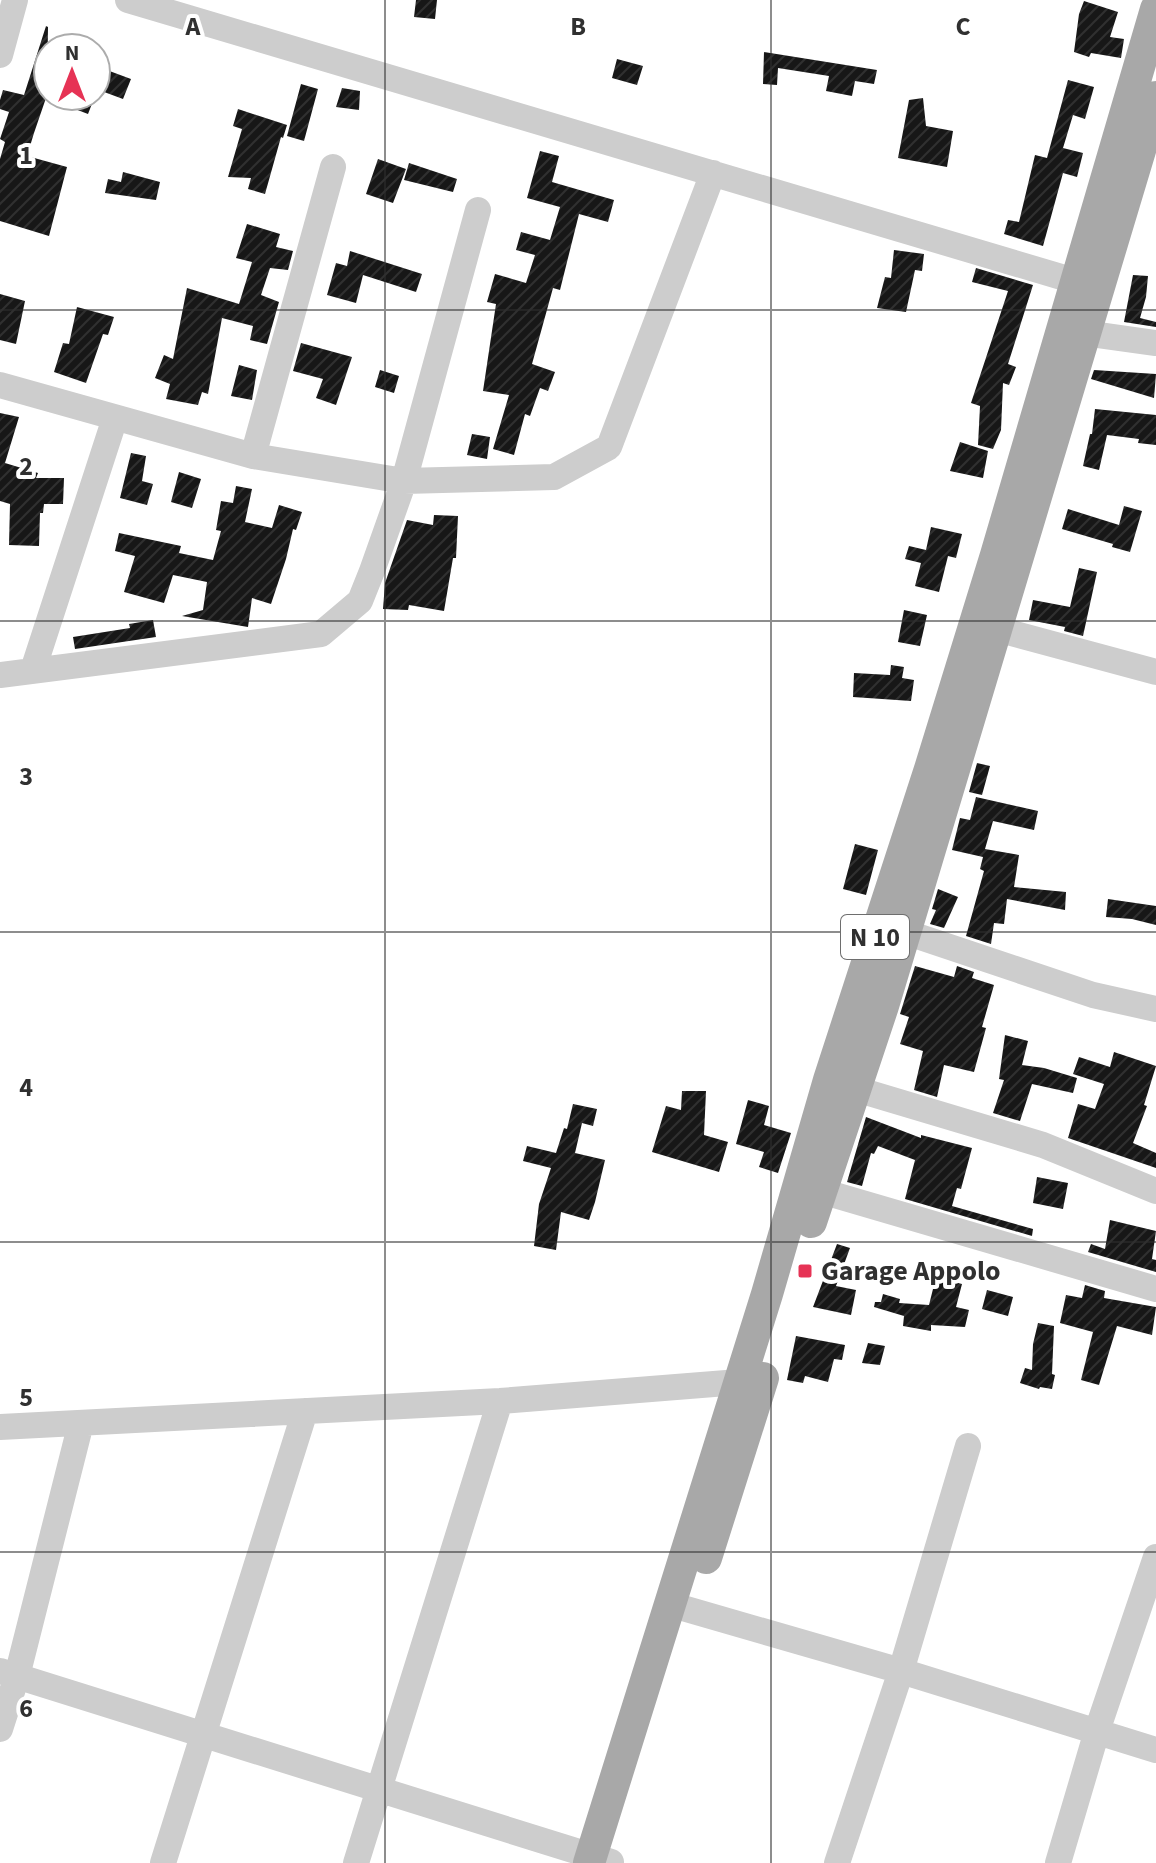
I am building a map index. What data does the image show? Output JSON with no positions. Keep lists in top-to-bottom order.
{
  "streets": {
    "main road": ["N 10"]
  },
  "places": {
    "transit": ["Garage Appolo"]
  },
  "north": "top",
  "grid": {
    "columns": ["A", "B", "C"],
    "rows": [
      "1",
      "2",
      "3",
      "4",
      "5",
      "6"
    ]
  }
}
